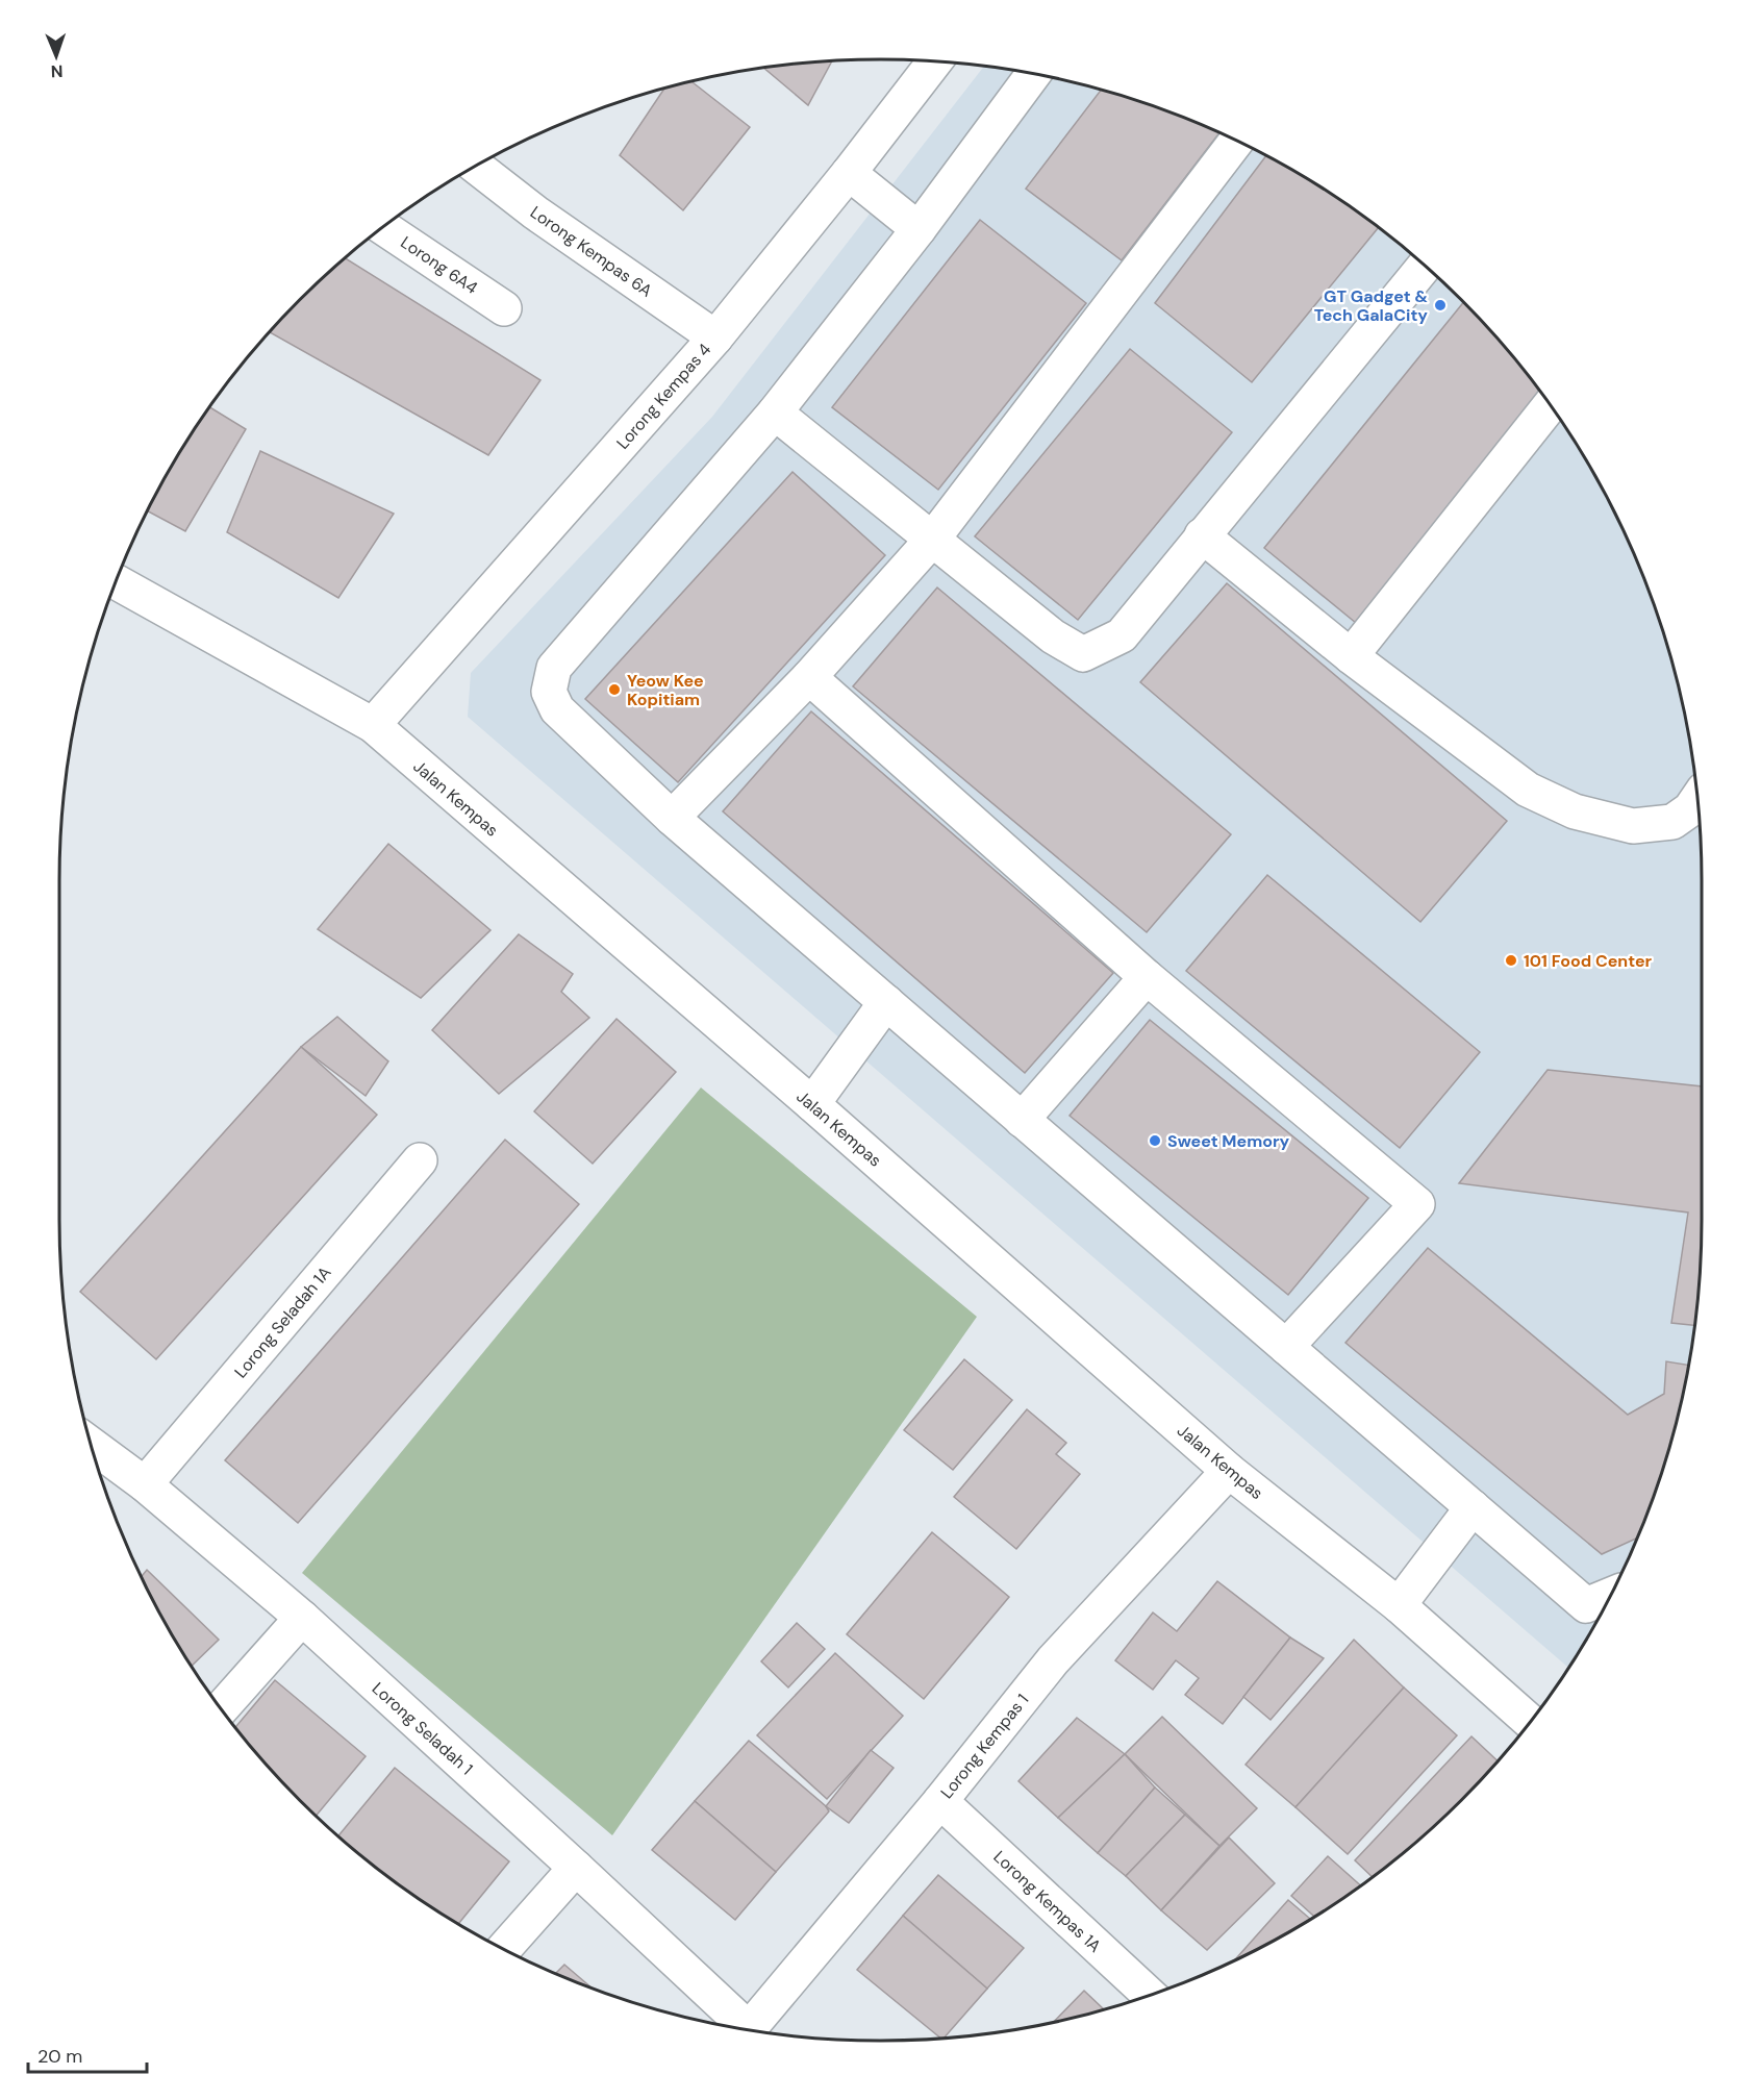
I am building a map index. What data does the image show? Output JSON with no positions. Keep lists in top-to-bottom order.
{
  "streets": {
    "street": [
      "Lorong Kempas 6A",
      "Lorong 6A4",
      "Lorong Kempas 4",
      "Jalan Kempas",
      "Lorong Seladah 1A",
      "Lorong Seladah 1",
      "Lorong Kempas 1",
      "Lorong Kempas 1A"
    ]
  },
  "crossings": [
    ["Lorong Kempas 6A", "Lorong Kempas 4"],
    ["Lorong Kempas 4", "Jalan Kempas"],
    ["Jalan Kempas", "Lorong Kempas 1"],
    ["Lorong Seladah 1A", "Lorong Seladah 1"],
    ["Lorong Kempas 1", "Lorong Kempas 1A"]
  ],
  "places": [
    "GT Gadget & Tech GalaCity",
    "Yeow Kee Kopitiam",
    "101 Food Center",
    "Sweet Memory"
  ],
  "scale_bar": "20 m",
  "north": "bottom"
}
